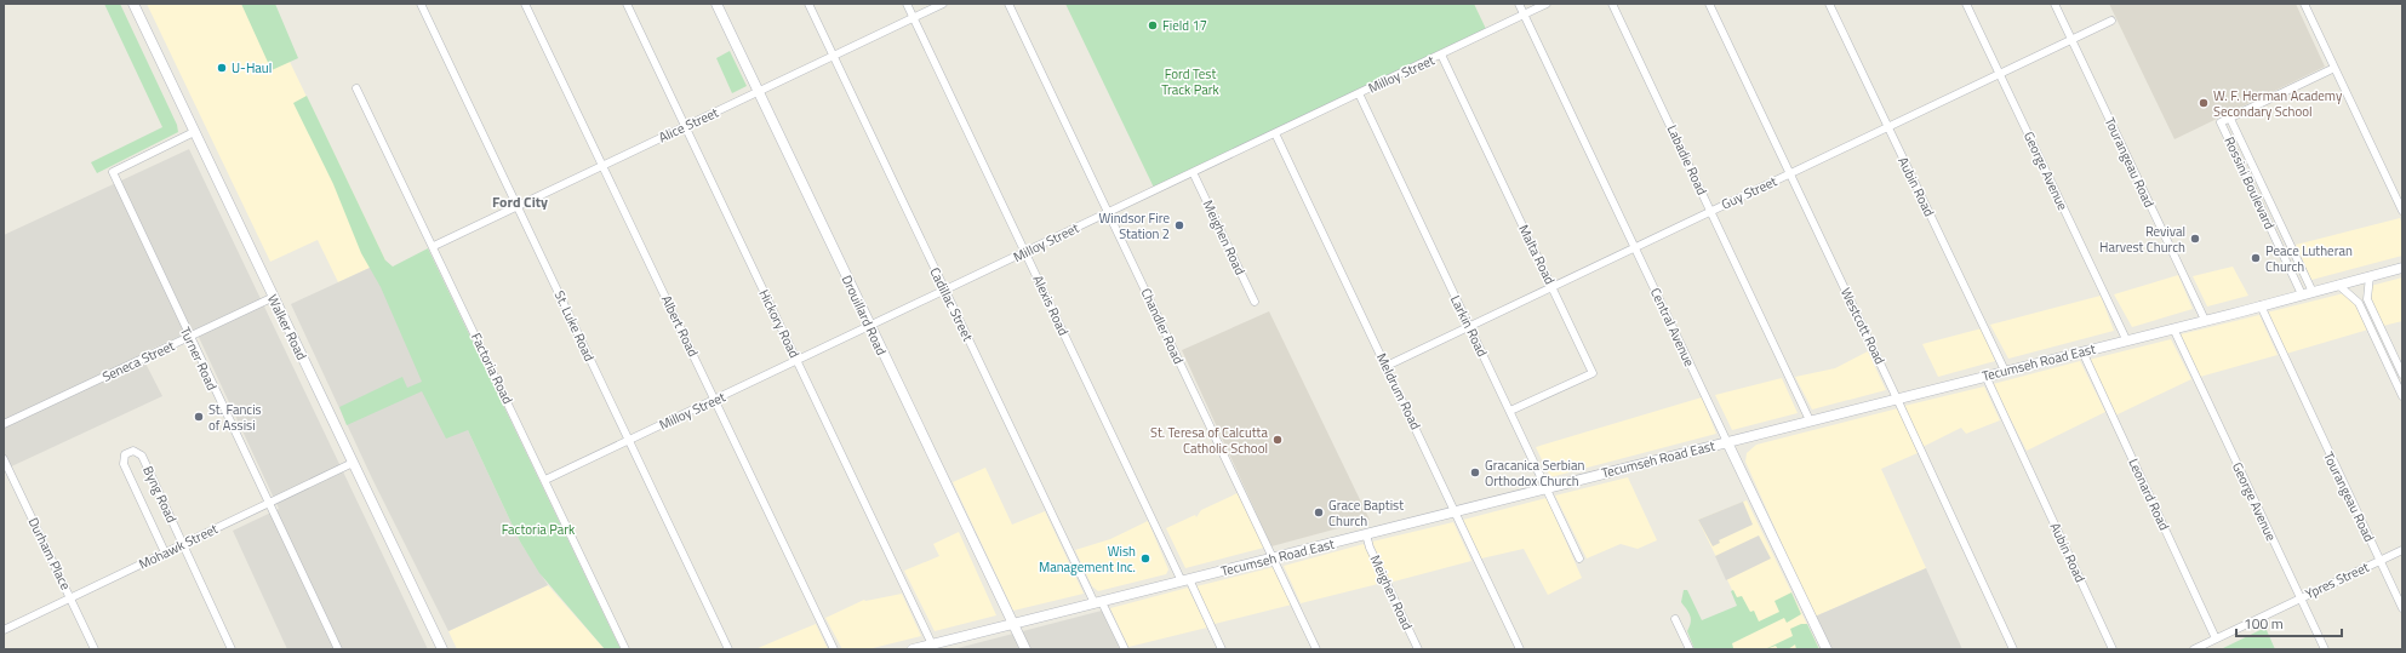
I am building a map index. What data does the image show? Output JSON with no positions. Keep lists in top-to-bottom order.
{
  "streets": {
    "main road": [
      "Drouillard Road",
      "Walker Road",
      "Central Avenue",
      "Tecumseh Road East"
    ],
    "street": [
      "Milloy Street",
      "Alice Street",
      "Labadie Road",
      "Tourangeau Road",
      "George Avenue",
      "Rossini Boulevard",
      "Aubin Road",
      "Guy Street",
      "Meighen Road",
      "Malta Road",
      "Cadillac Street",
      "Alexis Road",
      "Hickory Road",
      "St. Luke Road",
      "Albert Road",
      "Chandler Road",
      "Larkin Road",
      "Westcott Road",
      "Turner Road",
      "Seneca Street",
      "Factoria Road",
      "Meldrum Road",
      "Byng Road",
      "Leonard Road",
      "Mohawk Street",
      "Durham Place",
      "Ypres Street"
    ]
  },
  "crossings": [
    ["Milloy Street", "Meighen Road"],
    ["Milloy Street", "Malta Road"],
    ["Milloy Street", "Cadillac Street"],
    ["Milloy Street", "Alexis Road"],
    ["Milloy Street", "Drouillard Road"],
    ["Milloy Street", "Hickory Road"],
    ["Milloy Street", "St. Luke Road"],
    ["Milloy Street", "Albert Road"],
    ["Milloy Street", "Chandler Road"],
    ["Milloy Street", "Larkin Road"],
    ["Milloy Street", "Central Avenue"],
    ["Milloy Street", "Factoria Road"],
    ["Milloy Street", "Meldrum Road"],
    ["Alice Street", "Cadillac Street"],
    ["Alice Street", "Alexis Road"],
    ["Alice Street", "Drouillard Road"],
    ["Alice Street", "Hickory Road"],
    ["Alice Street", "St. Luke Road"],
    ["Alice Street", "Albert Road"],
    ["Alice Street", "Factoria Road"],
    ["Labadie Road", "Guy Street"],
    ["Labadie Road", "Tecumseh Road East"],
    ["Tourangeau Road", "Guy Street"],
    ["Tourangeau Road", "Tecumseh Road East"],
    ["Tourangeau Road", "Ypres Street"],
    ["George Avenue", "Guy Street"],
    ["George Avenue", "Tecumseh Road East"],
    ["George Avenue", "Ypres Street"],
    ["Rossini Boulevard", "Tecumseh Road East"],
    ["Aubin Road", "Guy Street"],
    ["Aubin Road", "Tecumseh Road East"],
    ["Guy Street", "Malta Road"],
    ["Guy Street", "Larkin Road"],
    ["Guy Street", "Westcott Road"],
    ["Guy Street", "Central Avenue"],
    ["Guy Street", "Meldrum Road"],
    ["Meighen Road", "Tecumseh Road East"],
    ["Malta Road", "Larkin Road"],
    ["Cadillac Street", "Tecumseh Road East"],
    ["Alexis Road", "Tecumseh Road East"],
    ["Drouillard Road", "Tecumseh Road East"],
    ["Hickory Road", "Tecumseh Road East"],
    ["Chandler Road", "Tecumseh Road East"],
    ["Larkin Road", "Tecumseh Road East"],
    ["Westcott Road", "Tecumseh Road East"],
    ["Walker Road", "Turner Road"],
    ["Walker Road", "Seneca Street"],
    ["Walker Road", "Mohawk Street"],
    ["Central Avenue", "Tecumseh Road East"],
    ["Turner Road", "Seneca Street"],
    ["Turner Road", "Mohawk Street"],
    ["Tecumseh Road East", "Meldrum Road"],
    ["Tecumseh Road East", "Leonard Road"],
    ["Byng Road", "Mohawk Street"],
    ["Leonard Road", "Ypres Street"],
    ["Mohawk Street", "Durham Place"]
  ],
  "districts": ["Ford City"],
  "parks": ["Ford Test Track Park", "Factoria Park"],
  "places": [
    "Field 17",
    "U-Haul",
    "W. F. Herman Academy Secondary School",
    "Windsor Fire Station 2",
    "Revival Harvest Church",
    "Peace Lutheran Church",
    "St. Fancis of Assisi",
    "St. Teresa of Calcutta Catholic School",
    "Gracanica Serbian Orthodox Church",
    "Grace Baptist Church",
    "Wish Management Inc."
  ],
  "scale_bar": "100 m"
}
